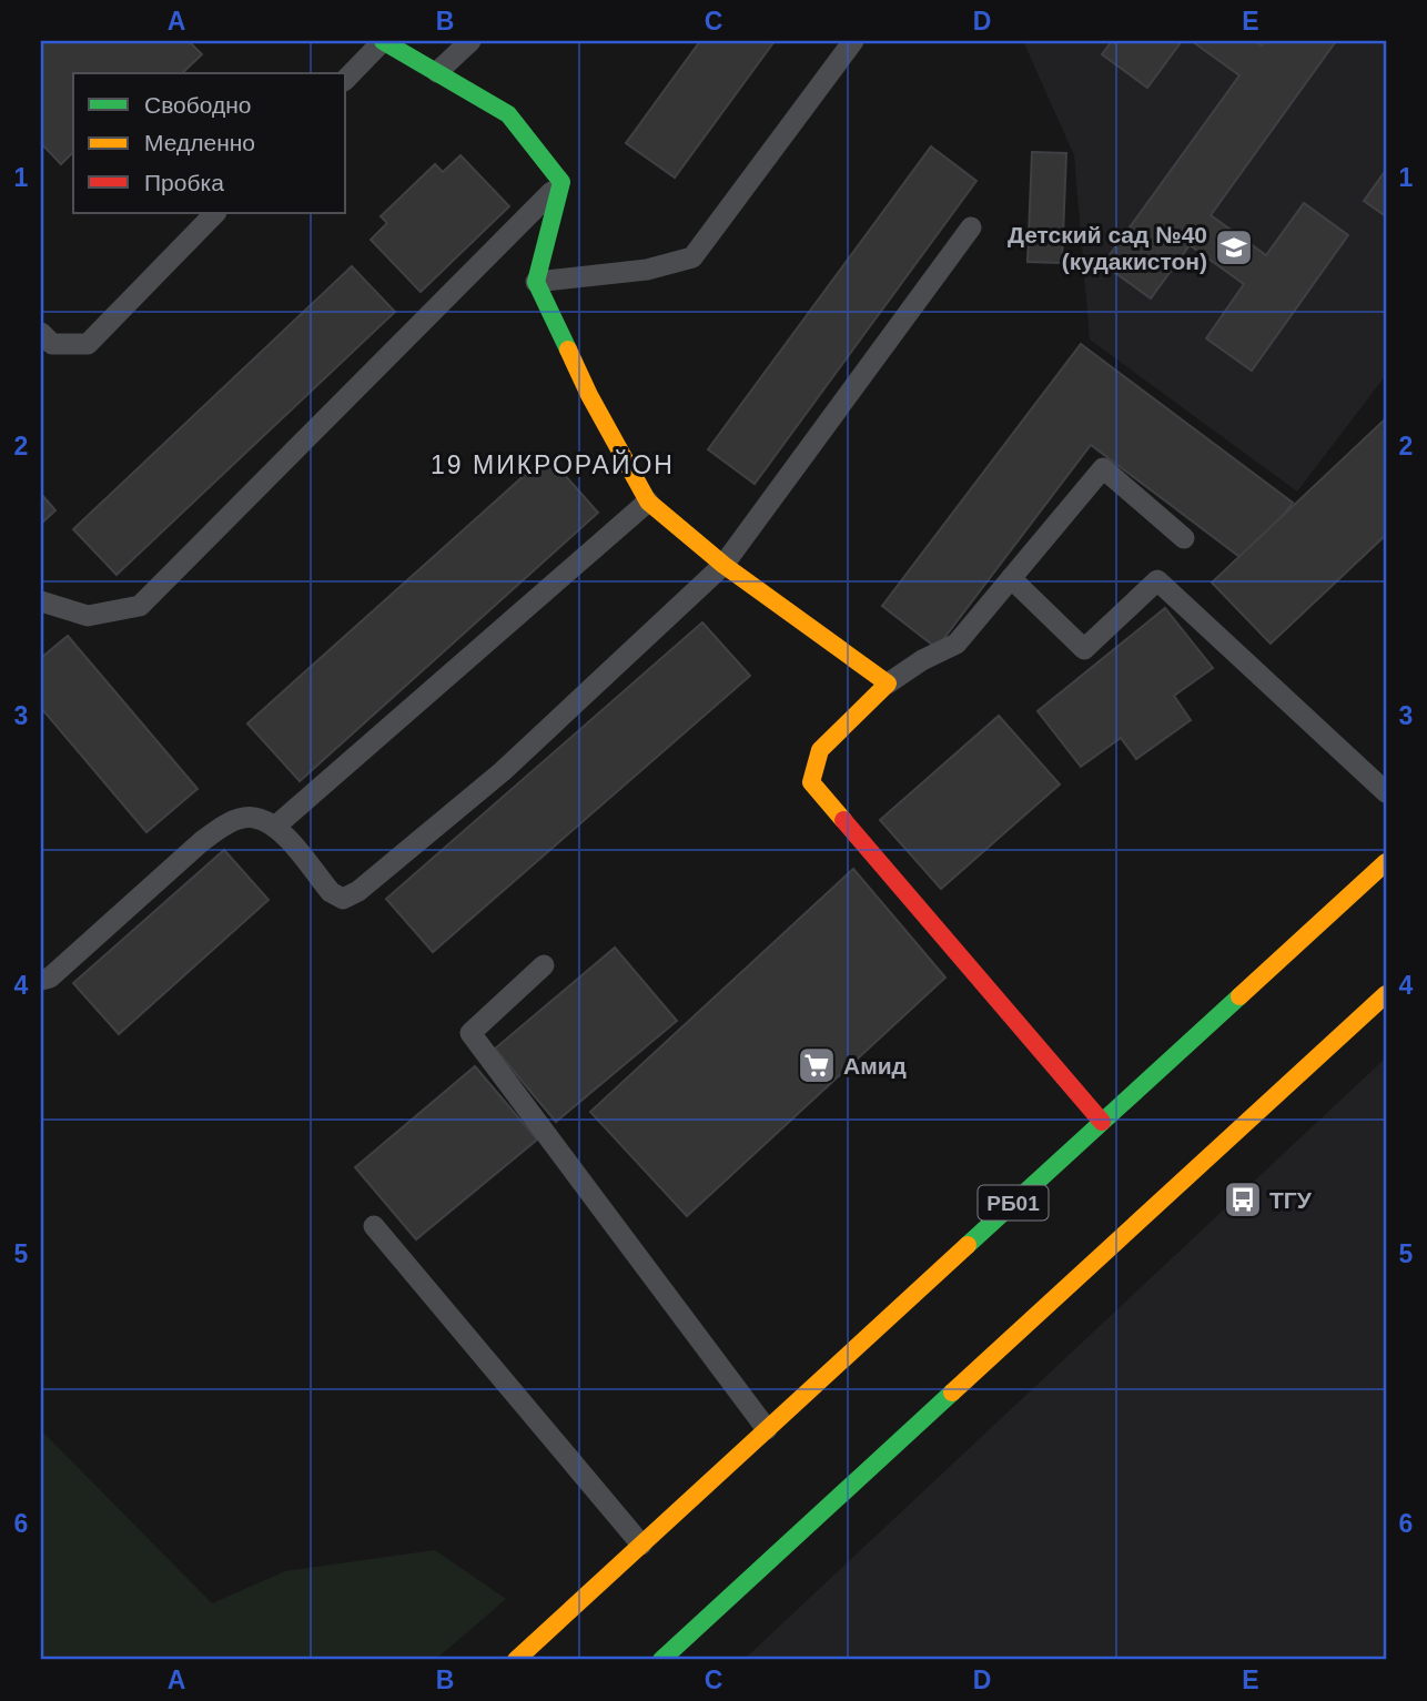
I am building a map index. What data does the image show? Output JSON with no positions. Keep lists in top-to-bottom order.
{
  "streets": {
    "main road": ["РБ01"]
  },
  "districts": ["19 МИКРОРАЙОН"],
  "places": {
    "school or university": ["Детский сад №40 (кудакистон)"],
    "supermarket": ["Амид"],
    "bus stop": ["ТГУ"]
  },
  "legend": ["Свободно", "Медленно", "Пробка"],
  "grid": {
    "columns": [
      "A",
      "B",
      "C",
      "D",
      "E"
    ],
    "rows": [
      "1",
      "2",
      "3",
      "4",
      "5",
      "6"
    ]
  }
}
